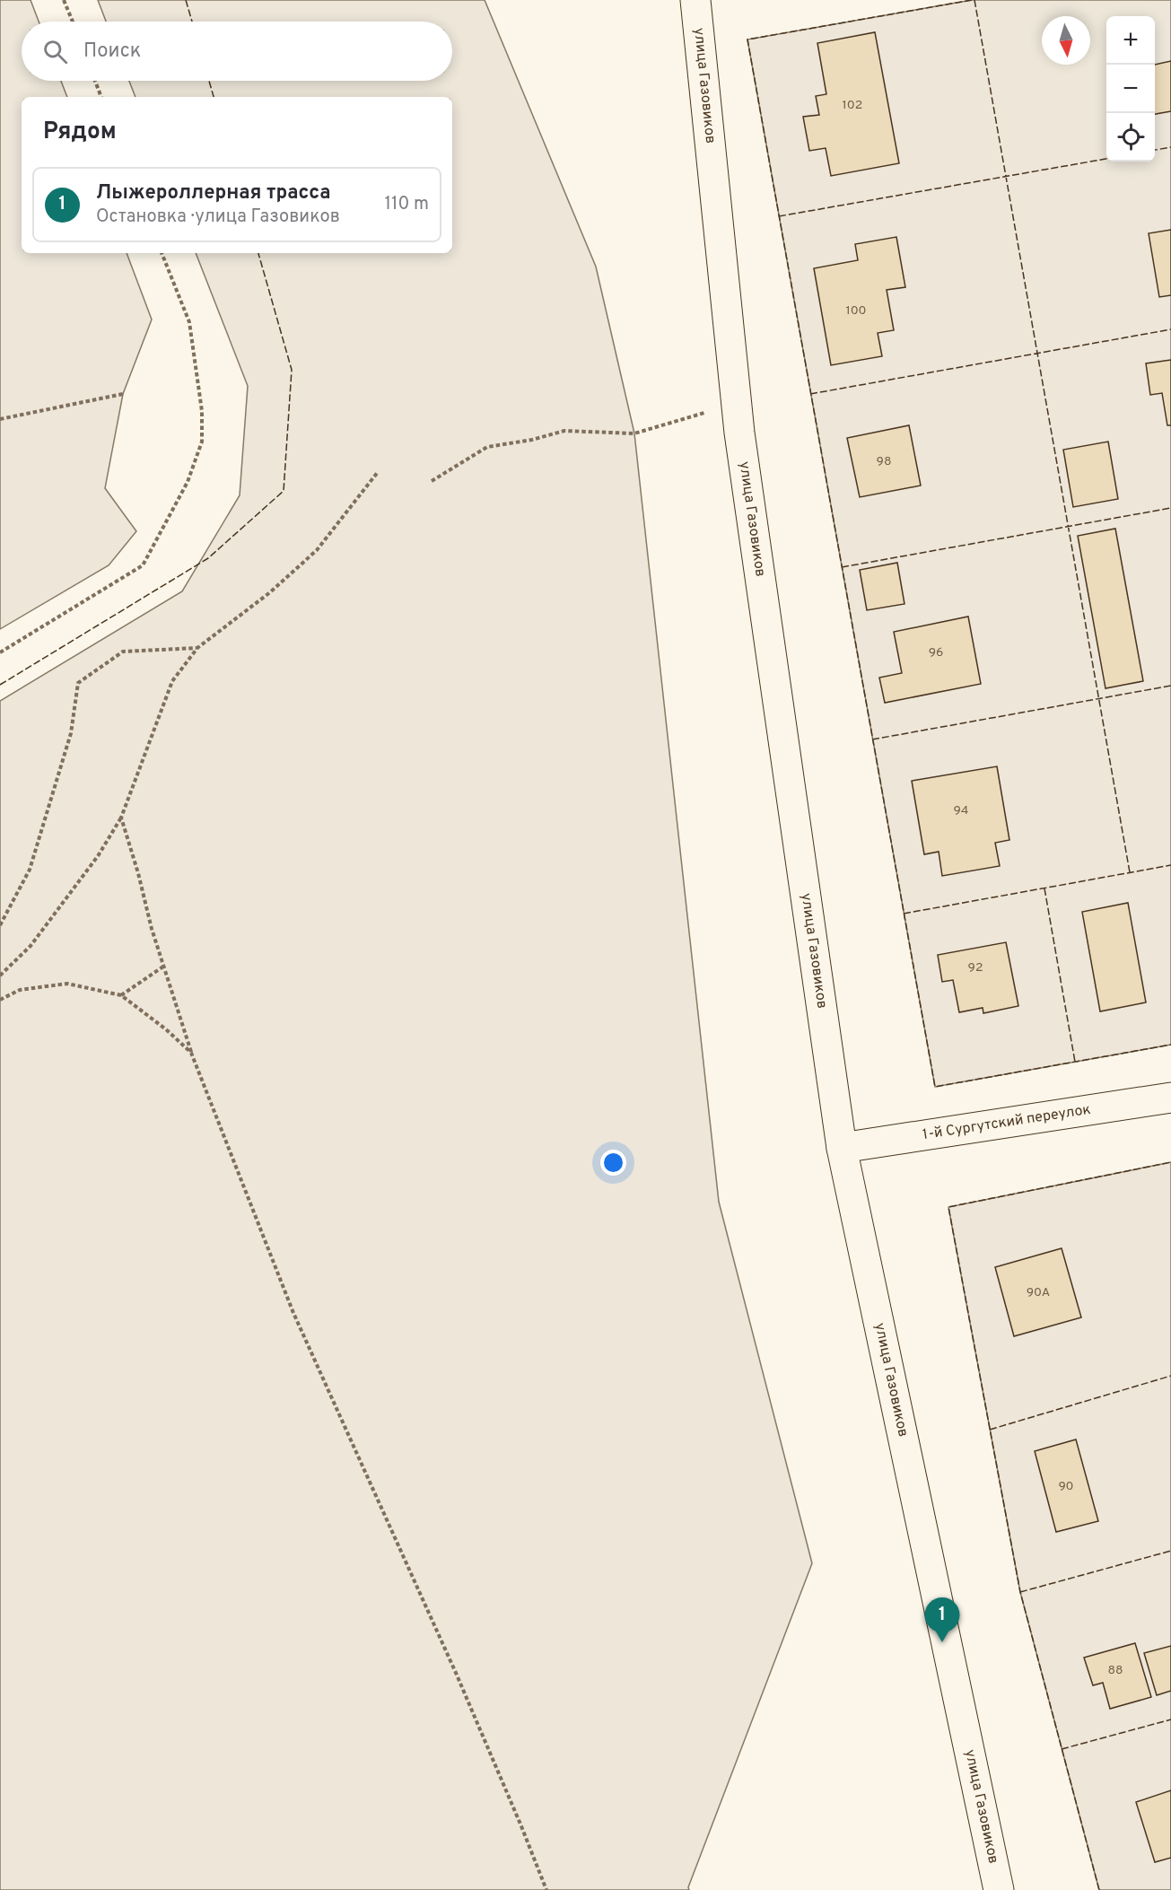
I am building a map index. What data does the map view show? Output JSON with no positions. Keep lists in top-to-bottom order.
{
  "streets": {
    "street": ["улица Газовиков", "1-й Сургутский переулок"]
  },
  "crossings": [
    ["улица Газовиков", "1-й Сургутский переулок"]
  ],
  "house_numbers": [
    "102",
    "100",
    "98",
    "96",
    "94",
    "92",
    "90А",
    "90",
    "88"
  ],
  "north": "bottom",
  "page": {
    "map_buttons": ["+", "−"],
    "search": "Поиск",
    "heading": "Рядом",
    "list": [
      {
        "mark": "1",
        "name": "Лыжероллерная трасса",
        "note": "Остановка · улица Газовиков",
        "value": "110 m"
      }
    ],
    "pins": "1"
  }
}
